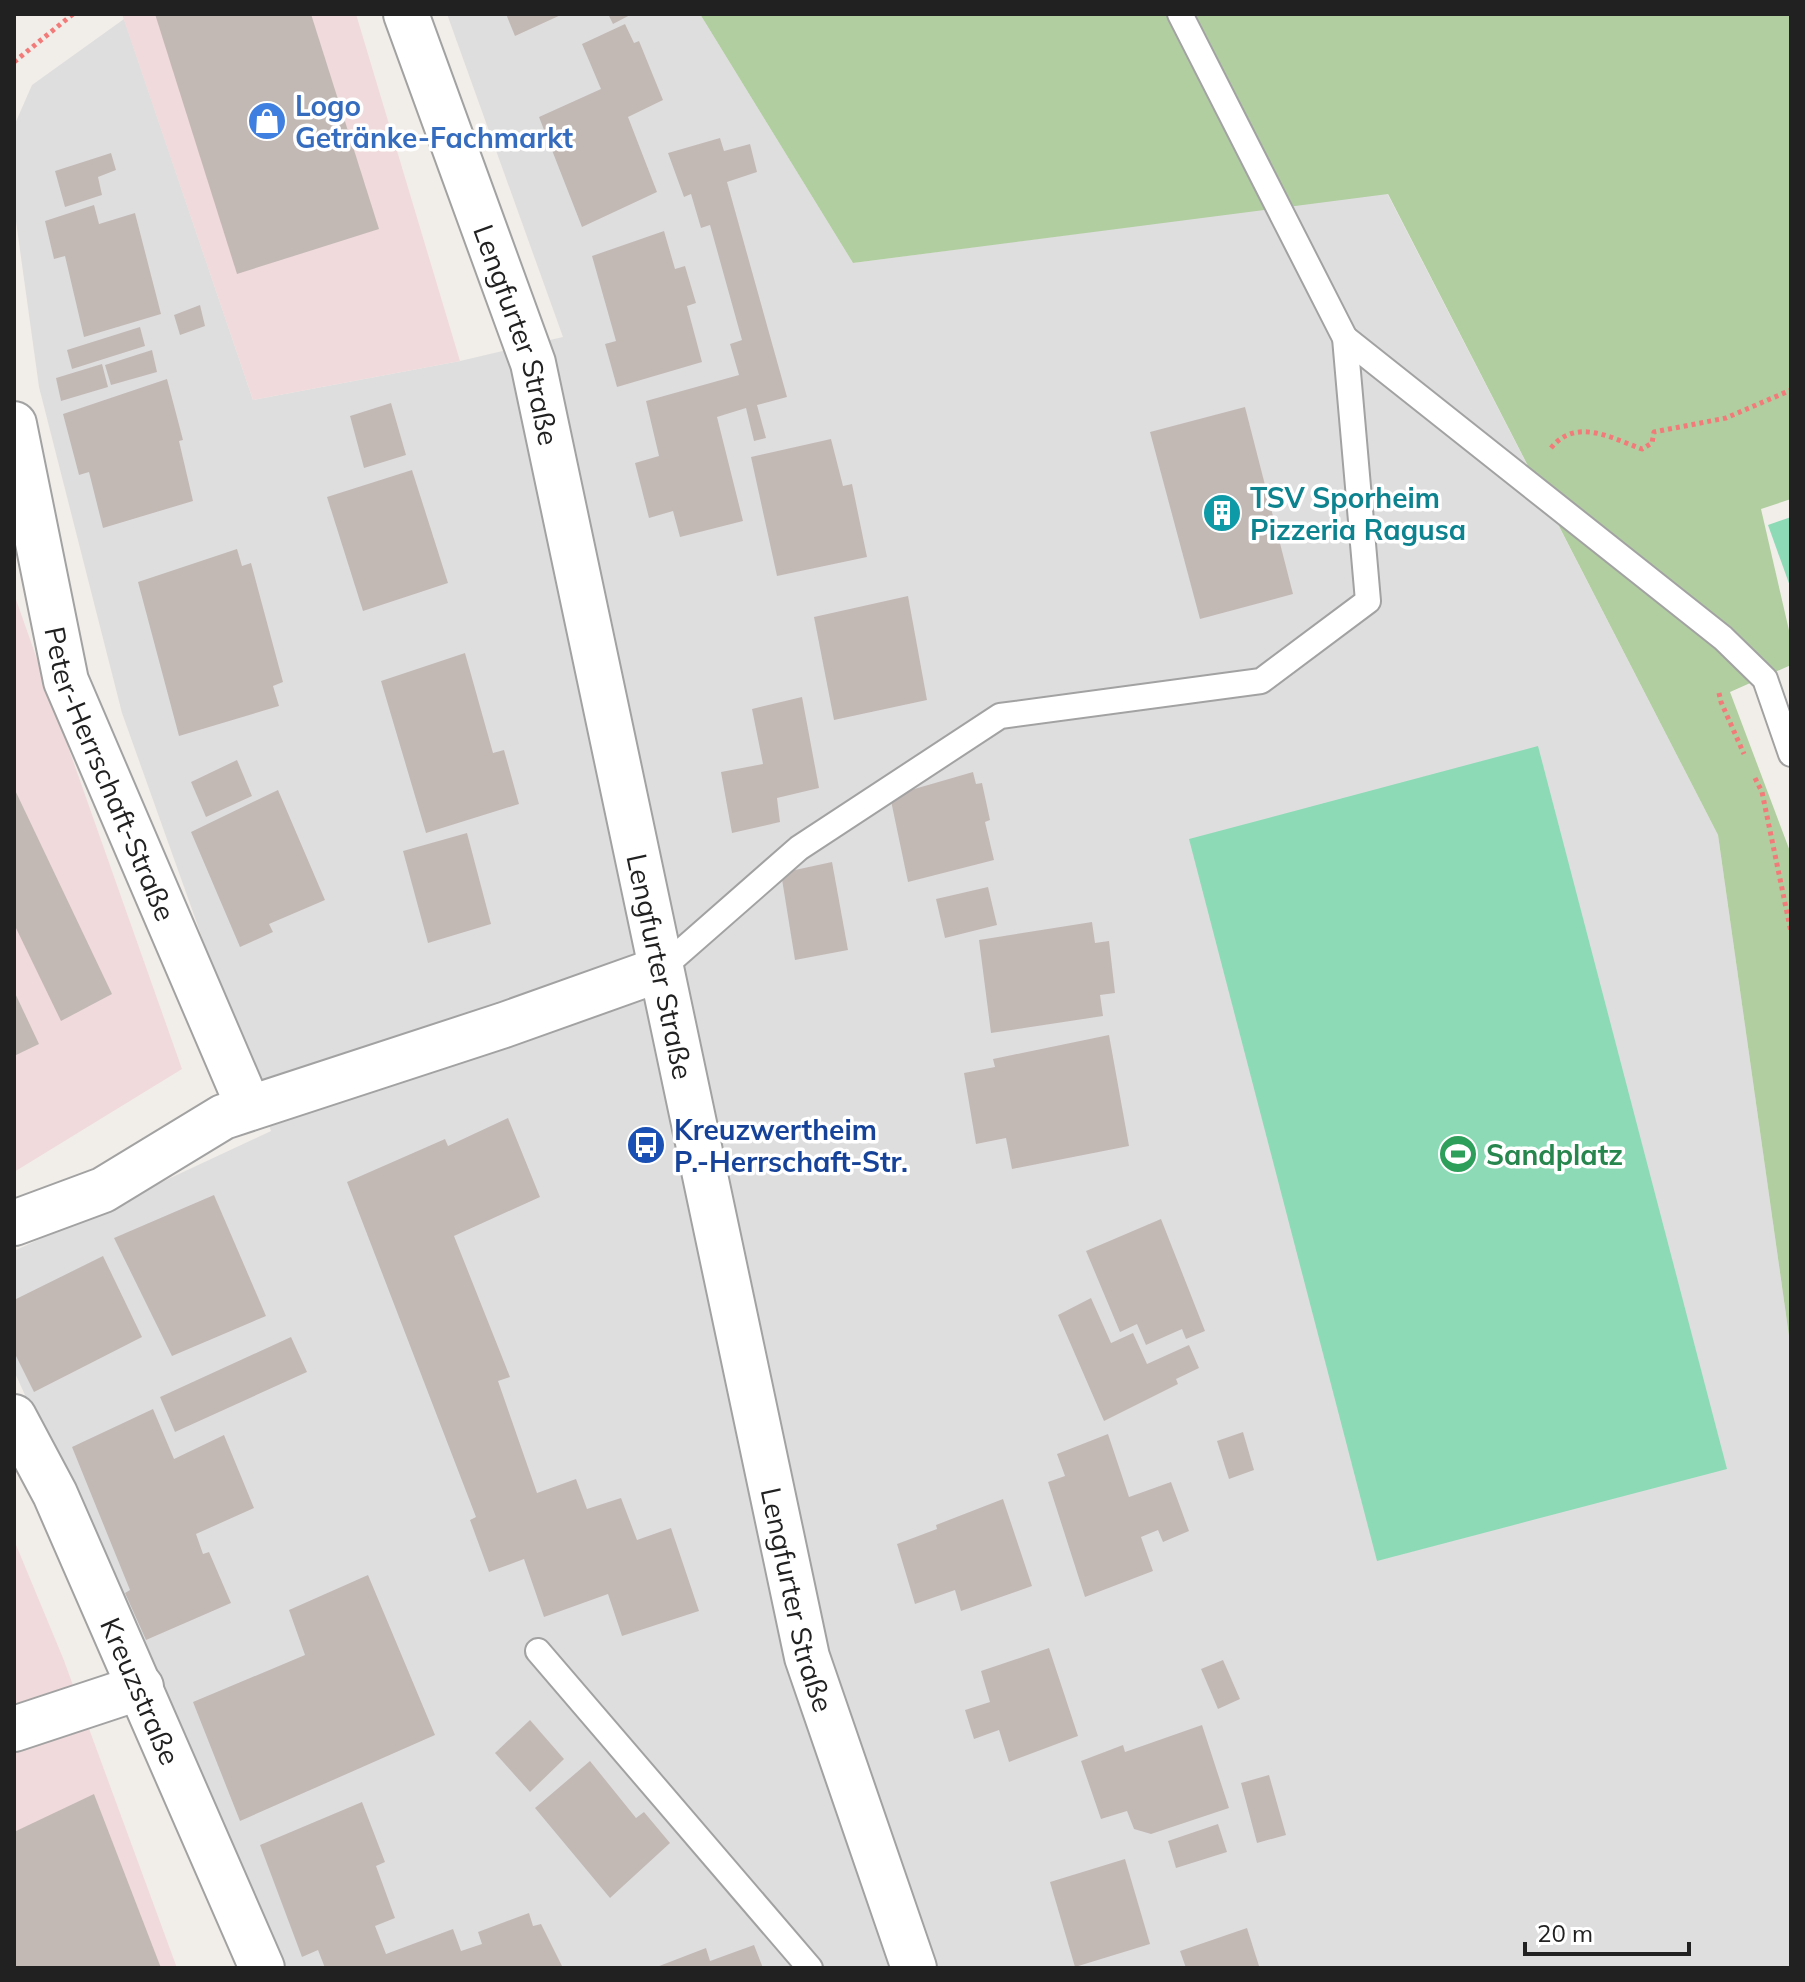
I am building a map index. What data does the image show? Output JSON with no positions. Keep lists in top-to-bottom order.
{
  "streets": {
    "street": ["Lengfurter Straße", "Peter-Herrschaft-Straße", "Kreuzstraße"]
  },
  "places": {
    "shop": ["Logo Getränke-Fachmarkt"],
    "building": ["TSV Sporheim Pizzeria Ragusa"],
    "bus stop": ["Kreuzwertheim P.-Herrschaft-Str."],
    "sports": ["Sandplatz"]
  },
  "scale_bar": "20 m"
}
